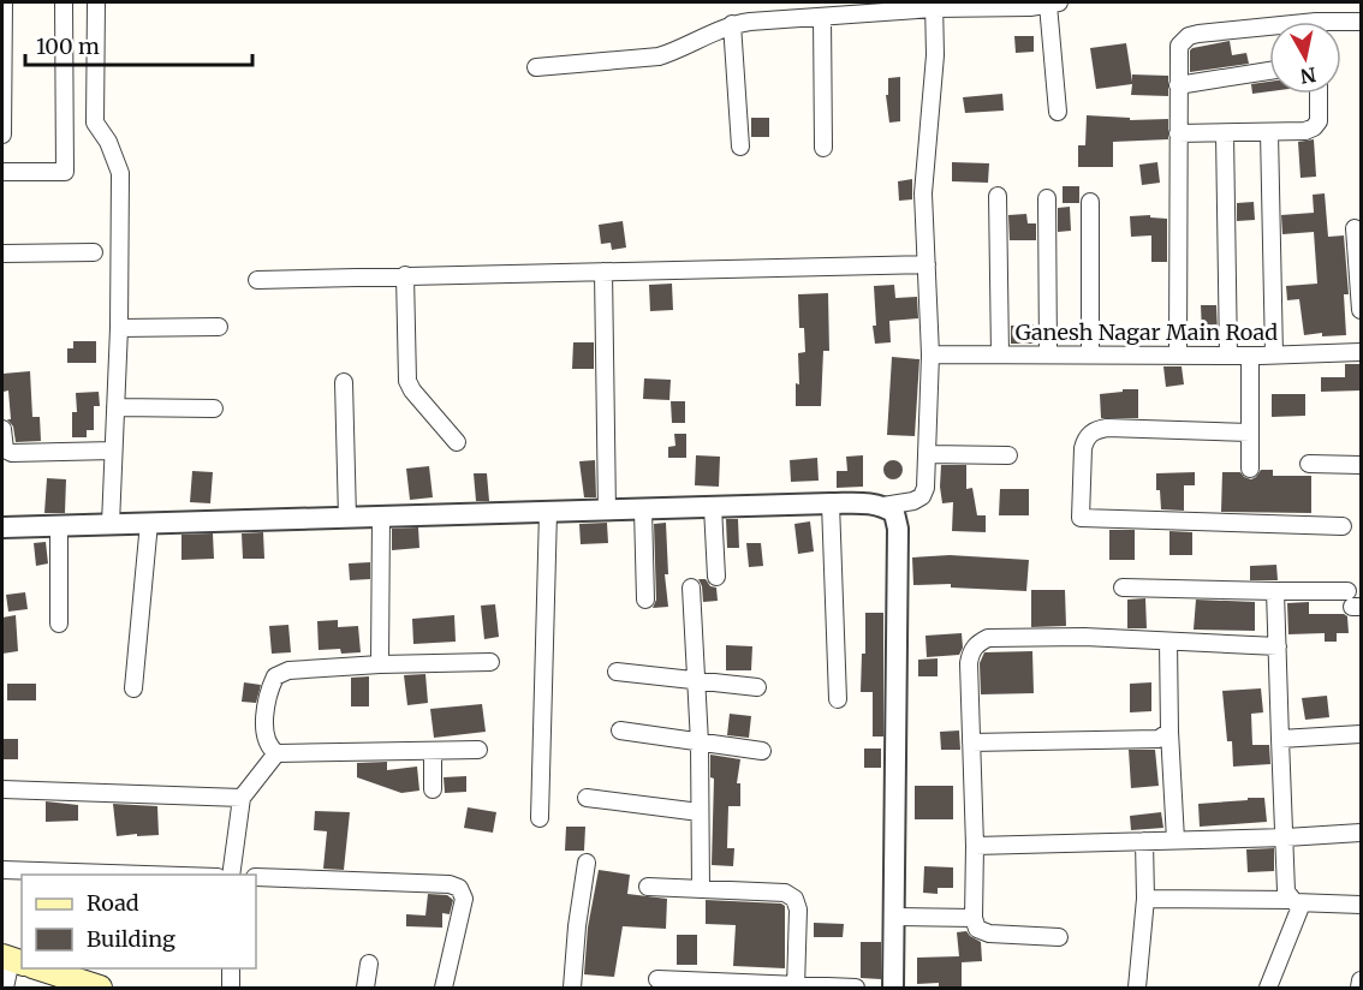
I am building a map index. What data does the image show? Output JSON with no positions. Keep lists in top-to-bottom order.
{
  "streets": {
    "street": ["Ganesh Nagar Main Road"]
  },
  "legend": ["Road", "Building"],
  "scale_bar": "100 m",
  "north": "bottom"
}
